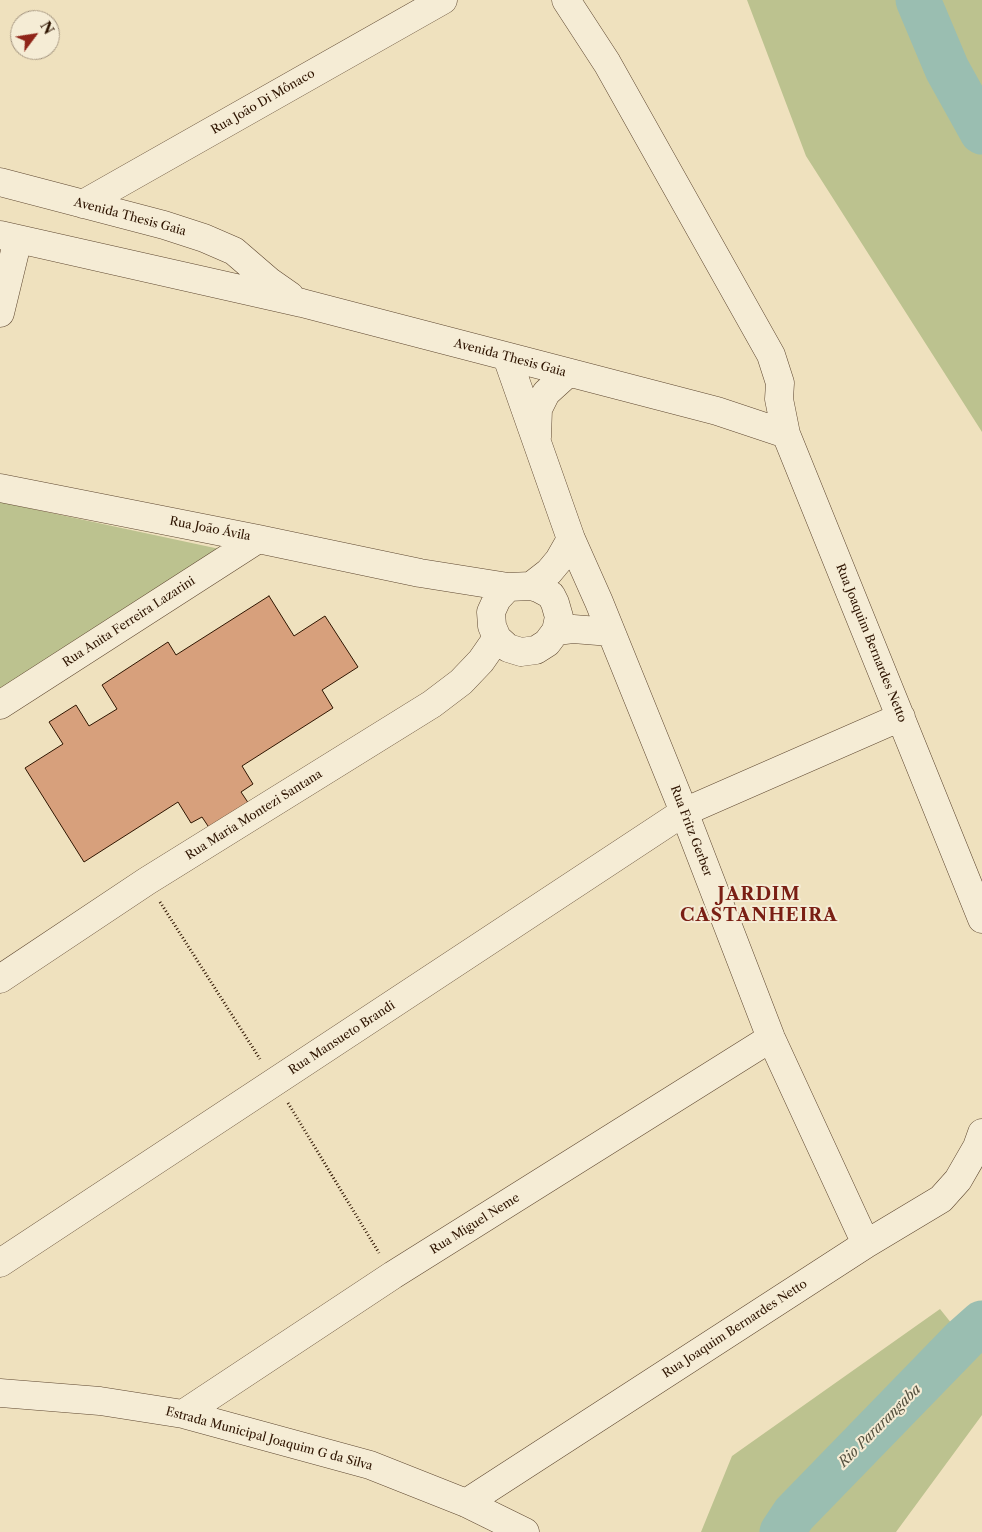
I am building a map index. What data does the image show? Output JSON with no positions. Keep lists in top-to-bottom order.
{
  "streets": {
    "street": [
      "Rua João Di Mônaco",
      "Avenida Thesis Gaia",
      "Rua João Ávila",
      "Rua Anita Ferreira Lazarini",
      "Rua Joaquim Bernardes Netto",
      "Rua Maria Montezi Santana",
      "Rua Fritz Gerber",
      "Rua Mansueto Brandi",
      "Rua Miguel Neme",
      "Estrada Municipal Joaquim G da Silva"
    ]
  },
  "crossings": [
    ["Rua João Di Mônaco", "Avenida Thesis Gaia"],
    ["Avenida Thesis Gaia", "Rua Joaquim Bernardes Netto"],
    ["Avenida Thesis Gaia", "Rua Fritz Gerber"],
    ["Rua João Ávila", "Rua Anita Ferreira Lazarini"],
    ["Rua João Ávila", "Rua Maria Montezi Santana"],
    ["Rua João Ávila", "Rua Fritz Gerber"],
    ["Rua Joaquim Bernardes Netto", "Rua Fritz Gerber"],
    ["Rua Joaquim Bernardes Netto", "Rua Mansueto Brandi"],
    ["Rua Joaquim Bernardes Netto", "Estrada Municipal Joaquim G da Silva"],
    ["Rua Fritz Gerber", "Rua Mansueto Brandi"],
    ["Rua Fritz Gerber", "Rua Miguel Neme"],
    ["Rua Miguel Neme", "Estrada Municipal Joaquim G da Silva"]
  ],
  "districts": ["JARDIM CASTANHEIRA"],
  "water": ["Rio Pararangaba"],
  "north": "top right"
}
